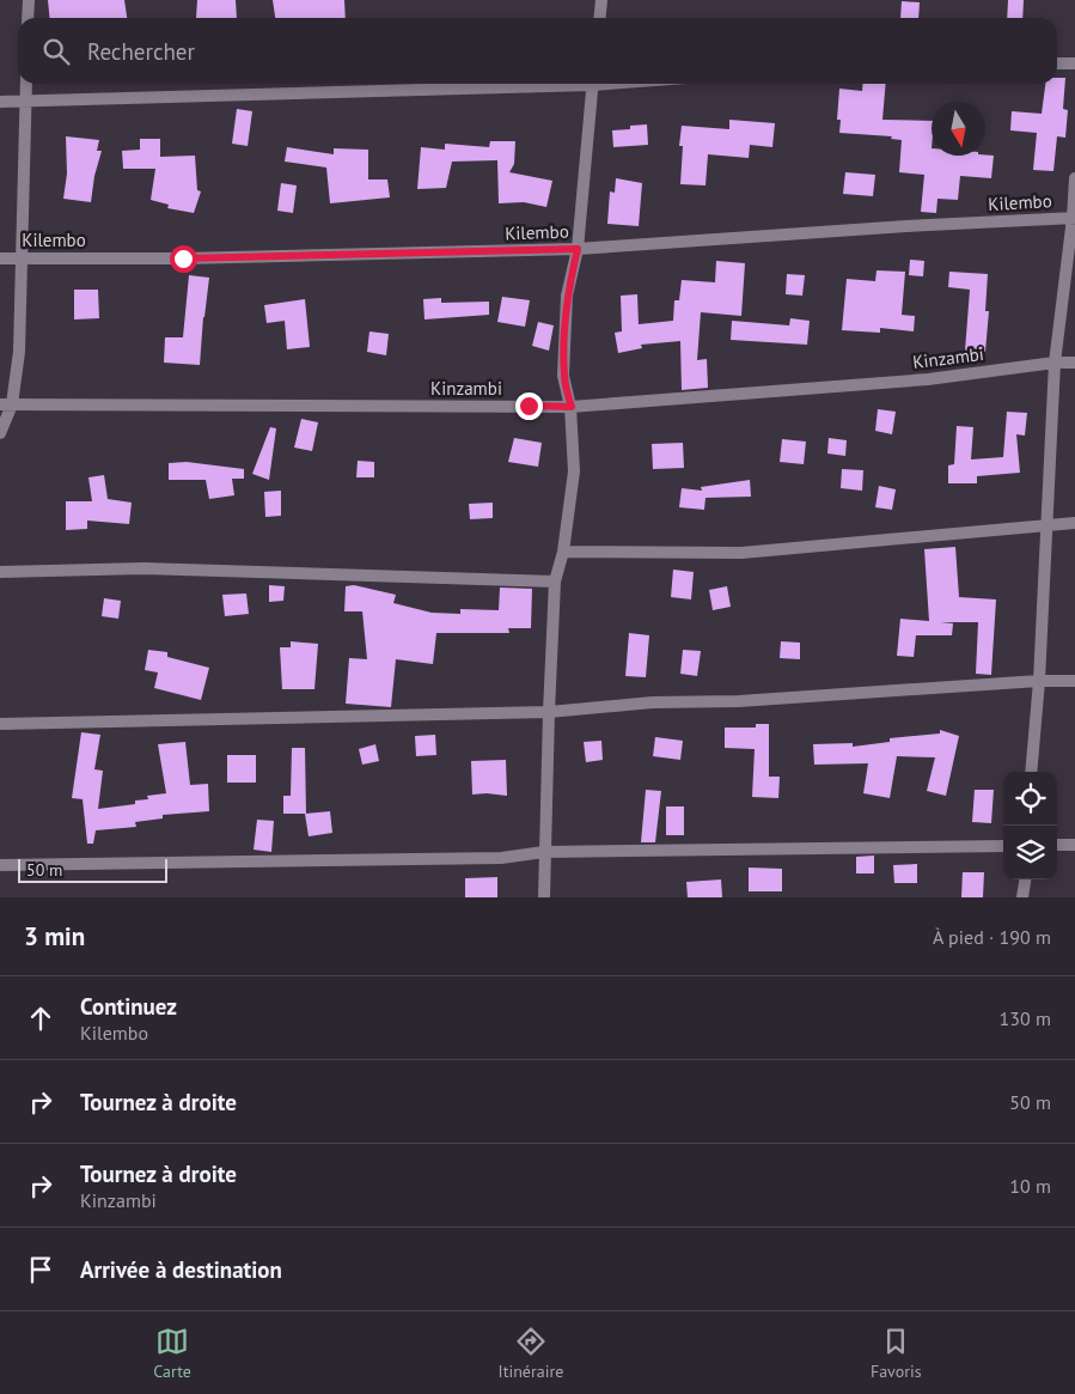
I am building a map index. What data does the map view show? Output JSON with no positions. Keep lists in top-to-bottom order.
{
  "streets": {
    "street": ["Kilembo", "Kinzambi"]
  },
  "scale_bar": "50 m",
  "north": "bottom",
  "page": {
    "search": "Rechercher",
    "scale": "50 m",
    "heading": ["3 min", "À pied · 190 m"],
    "list": [
      ["Continuez", "Kilembo", "130 m"],
      ["Tournez à droite", "50 m"],
      ["Tournez à droite", "Kinzambi", "10 m"],
      "Arrivée à destination"
    ],
    "nav": ["Carte", "Itinéraire", "Favoris"]
  }
}
